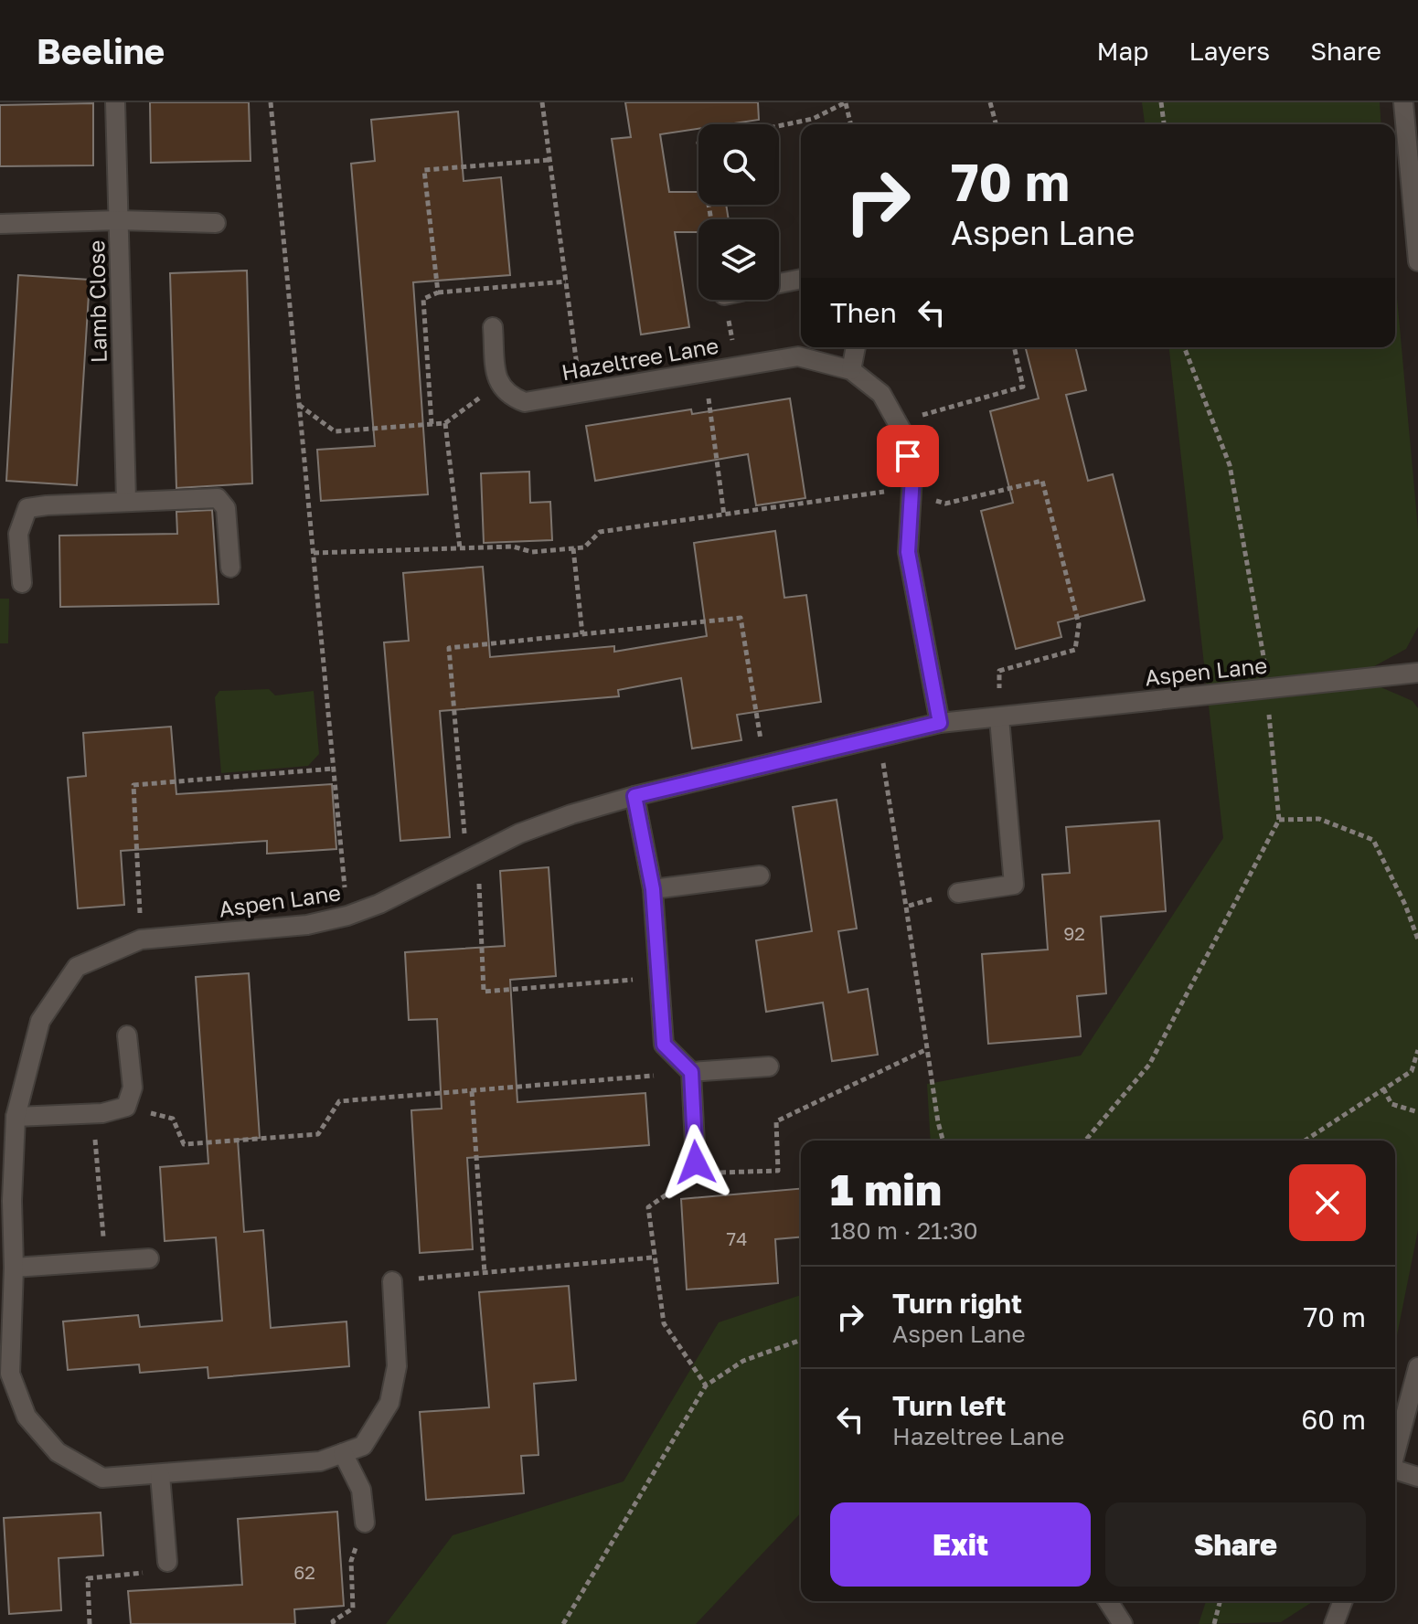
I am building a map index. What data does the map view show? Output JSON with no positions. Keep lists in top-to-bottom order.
{
  "streets": {
    "street": ["Lamb Close", "Hazeltree Lane", "Aspen Lane"]
  },
  "crossings": [
    ["Hazeltree Lane", "Aspen Lane"]
  ],
  "house_numbers": ["92", "74", "62"],
  "page": {
    "header": "Beeline",
    "nav": ["Map", "Layers", "Share"],
    "turn": ["70 m", "Aspen Lane"],
    "then": "Then",
    "heading": ["1 min", "180 m · 21:30"],
    "list": [
      {
        "name": "Turn right",
        "note": "Aspen Lane",
        "value": "70 m"
      },
      {
        "name": "Turn left",
        "note": "Hazeltree Lane",
        "value": "60 m"
      }
    ],
    "buttons": ["Exit", "Share"]
  }
}
